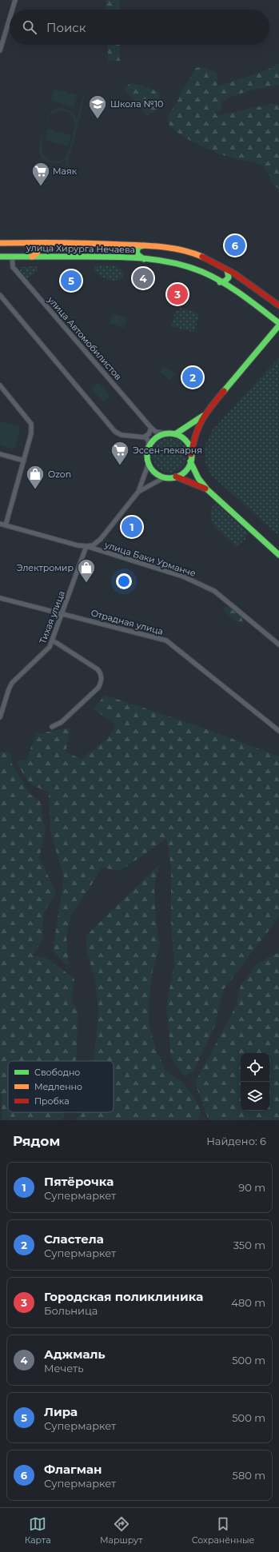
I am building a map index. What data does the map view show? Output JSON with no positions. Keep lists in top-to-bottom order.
{
  "streets": {
    "main road": ["улица Хирурга Нечаева"],
    "street": [
      "улица Автомобилистов",
      "улица Баки Урманче",
      "Тихая улица",
      "Отрадная улица"
    ]
  },
  "crossings": [
    ["улица Хирурга Нечаева", "улица Автомобилистов"],
    ["улица Баки Урманче", "Тихая улица"],
    ["Тихая улица", "Отрадная улица"]
  ],
  "places": {
    "school or university": ["Школа №10"],
    "supermarket": ["Маяк", "Эссен-пекарня"],
    "shop": ["Ozon", "Электромир"]
  },
  "legend": ["Свободно", "Медленно", "Пробка"],
  "page": {
    "search": "Поиск",
    "pins": [
      "6",
      "4",
      "5",
      "3",
      "2",
      "1"
    ],
    "heading": ["Рядом", "Найдено: 6"],
    "list": [
      {
        "mark": "1",
        "name": "Пятёрочка",
        "note": "Супермаркет",
        "value": "90 m"
      },
      {
        "mark": "2",
        "name": "Сластела",
        "note": "Супермаркет",
        "value": "350 m"
      },
      {
        "mark": "3",
        "name": "Городская поликлиника",
        "note": "Больница",
        "value": "480 m"
      },
      {
        "mark": "4",
        "name": "Аджмаль",
        "note": "Мечеть",
        "value": "500 m"
      },
      {
        "mark": "5",
        "name": "Лира",
        "note": "Супермаркет",
        "value": "500 m"
      },
      {
        "mark": "6",
        "name": "Флагман",
        "note": "Супермаркет",
        "value": "580 m"
      }
    ],
    "nav": ["Карта", "Маршрут", "Сохранённые"]
  }
}
